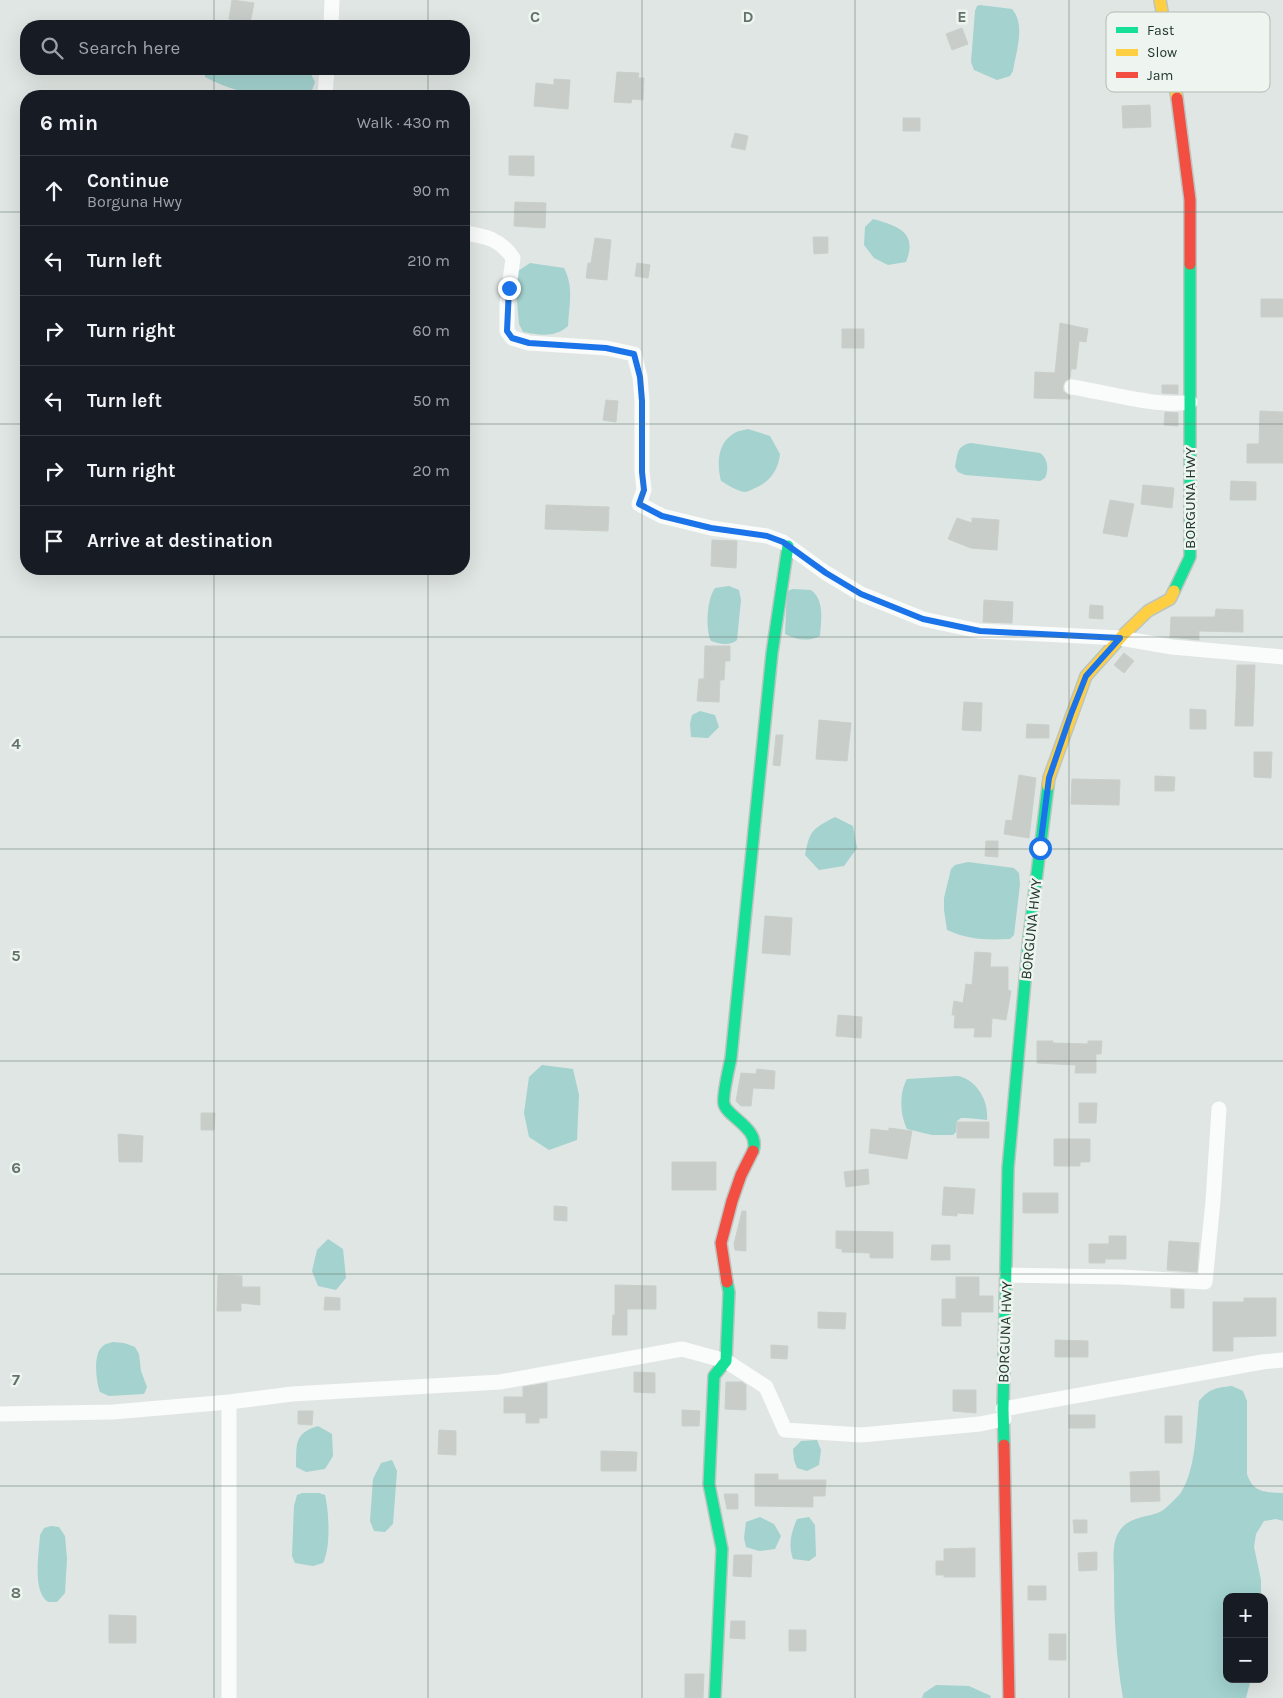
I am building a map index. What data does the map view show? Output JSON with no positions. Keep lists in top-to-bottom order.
{
  "streets": {
    "street": ["BORGUNA HWY"]
  },
  "legend": ["Fast", "Slow", "Jam"],
  "page": {
    "search": "Search here",
    "heading": ["6 min", "Walk · 430 m"],
    "list": [
      ["Continue", "Borguna Hwy", "90 m"],
      ["Turn left", "210 m"],
      ["Turn right", "60 m"],
      ["Turn left", "50 m"],
      ["Turn right", "20 m"],
      "Arrive at destination"
    ],
    "map_buttons": ["+", "−"]
  },
  "grid": {
    "columns": ["C", "D", "E"],
    "rows": [
      "4",
      "5",
      "6",
      "7",
      "8"
    ]
  }
}
